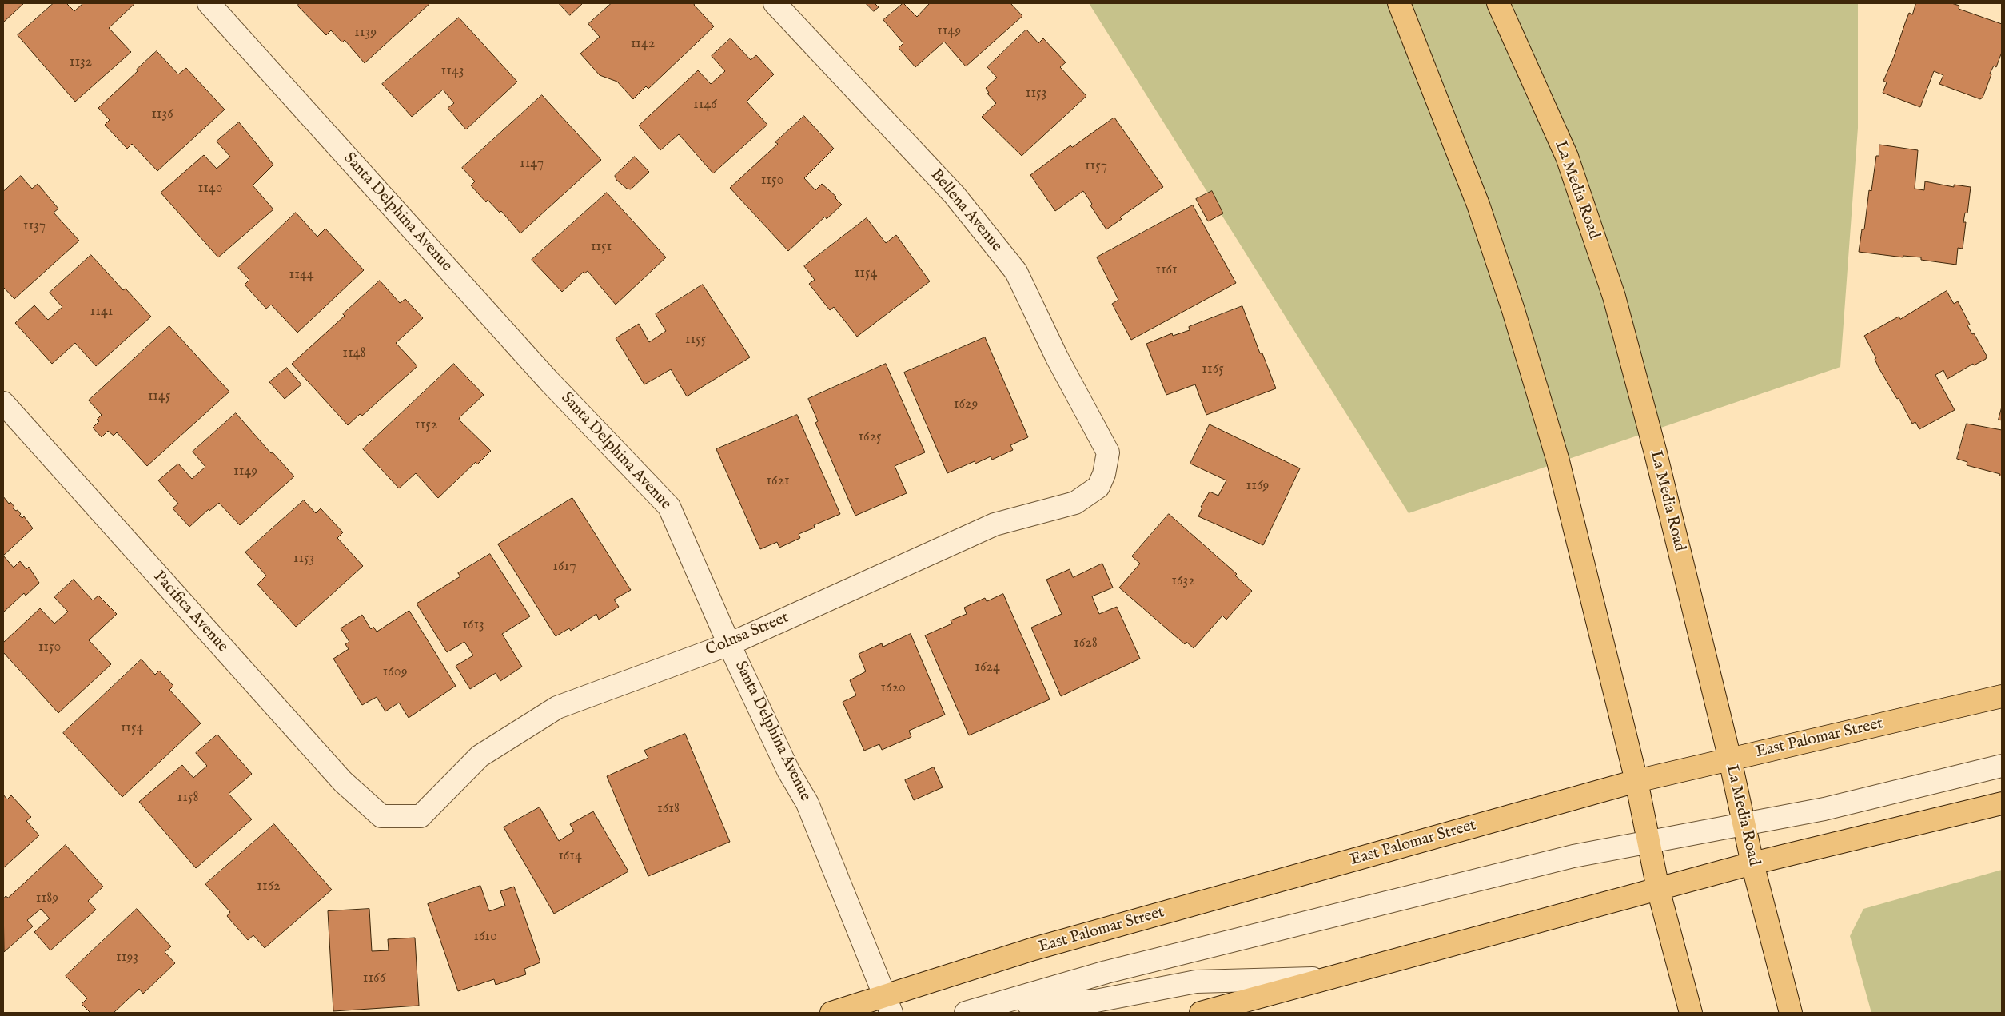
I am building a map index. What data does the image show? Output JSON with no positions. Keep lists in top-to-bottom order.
{
  "streets": {
    "main road": ["La Media Road", "East Palomar Street"],
    "street": [
      "Bellena Avenue",
      "Santa Delphina Avenue",
      "Pacifica Avenue",
      "Colusa Street"
    ]
  },
  "crossings": [
    ["La Media Road", "East Palomar Street"],
    ["Bellena Avenue", "Colusa Street"],
    ["Santa Delphina Avenue", "Colusa Street"],
    ["Santa Delphina Avenue", "East Palomar Street"],
    ["Pacifica Avenue", "Colusa Street"]
  ],
  "house_numbers": [
    "1149",
    "1139",
    "1142",
    "1132",
    "1143",
    "1153",
    "1146",
    "1136",
    "1147",
    "1157",
    "1150",
    "1140",
    "1137",
    "1151",
    "1161",
    "1154",
    "1144",
    "1141",
    "1155",
    "1148",
    "1165",
    "1145",
    "1629",
    "1152",
    "1625",
    "1149",
    "1621",
    "1169",
    "1153",
    "1617",
    "1632",
    "1613",
    "1628",
    "1150",
    "1624",
    "1609",
    "1620",
    "1154",
    "1158",
    "1618",
    "1614",
    "1162",
    "1189",
    "1610",
    "1193",
    "1166"
  ]
}
